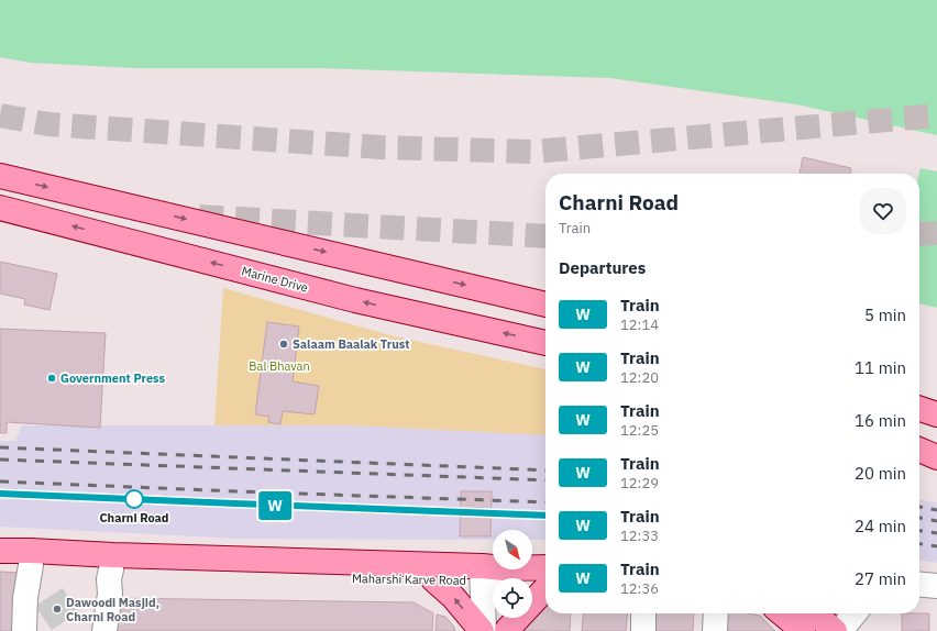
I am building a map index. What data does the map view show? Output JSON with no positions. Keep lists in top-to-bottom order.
{
  "streets": {
    "main road": ["Marine Drive", "Maharshi Karve Road"]
  },
  "parks": ["Bal Bhavan"],
  "places": [
    "Salaam Baalak Trust",
    "Government Press",
    "Charni Road",
    "Dawoodi Masjid, Charni Road"
  ],
  "north": "bottom right",
  "page": {
    "on_map": "W",
    "heading": [
      ["Charni Road", "Train"],
      "Departures"
    ],
    "list": [
      {
        "mark": "W",
        "name": "Train",
        "note": "12:14",
        "value": "5 min"
      },
      {
        "mark": "W",
        "name": "Train",
        "note": "12:20",
        "value": "11 min"
      },
      {
        "mark": "W",
        "name": "Train",
        "note": "12:25",
        "value": "16 min"
      },
      {
        "mark": "W",
        "name": "Train",
        "note": "12:29",
        "value": "20 min"
      },
      {
        "mark": "W",
        "name": "Train",
        "note": "12:33",
        "value": "24 min"
      },
      {
        "mark": "W",
        "name": "Train",
        "note": "12:36",
        "value": "27 min"
      }
    ]
  }
}
